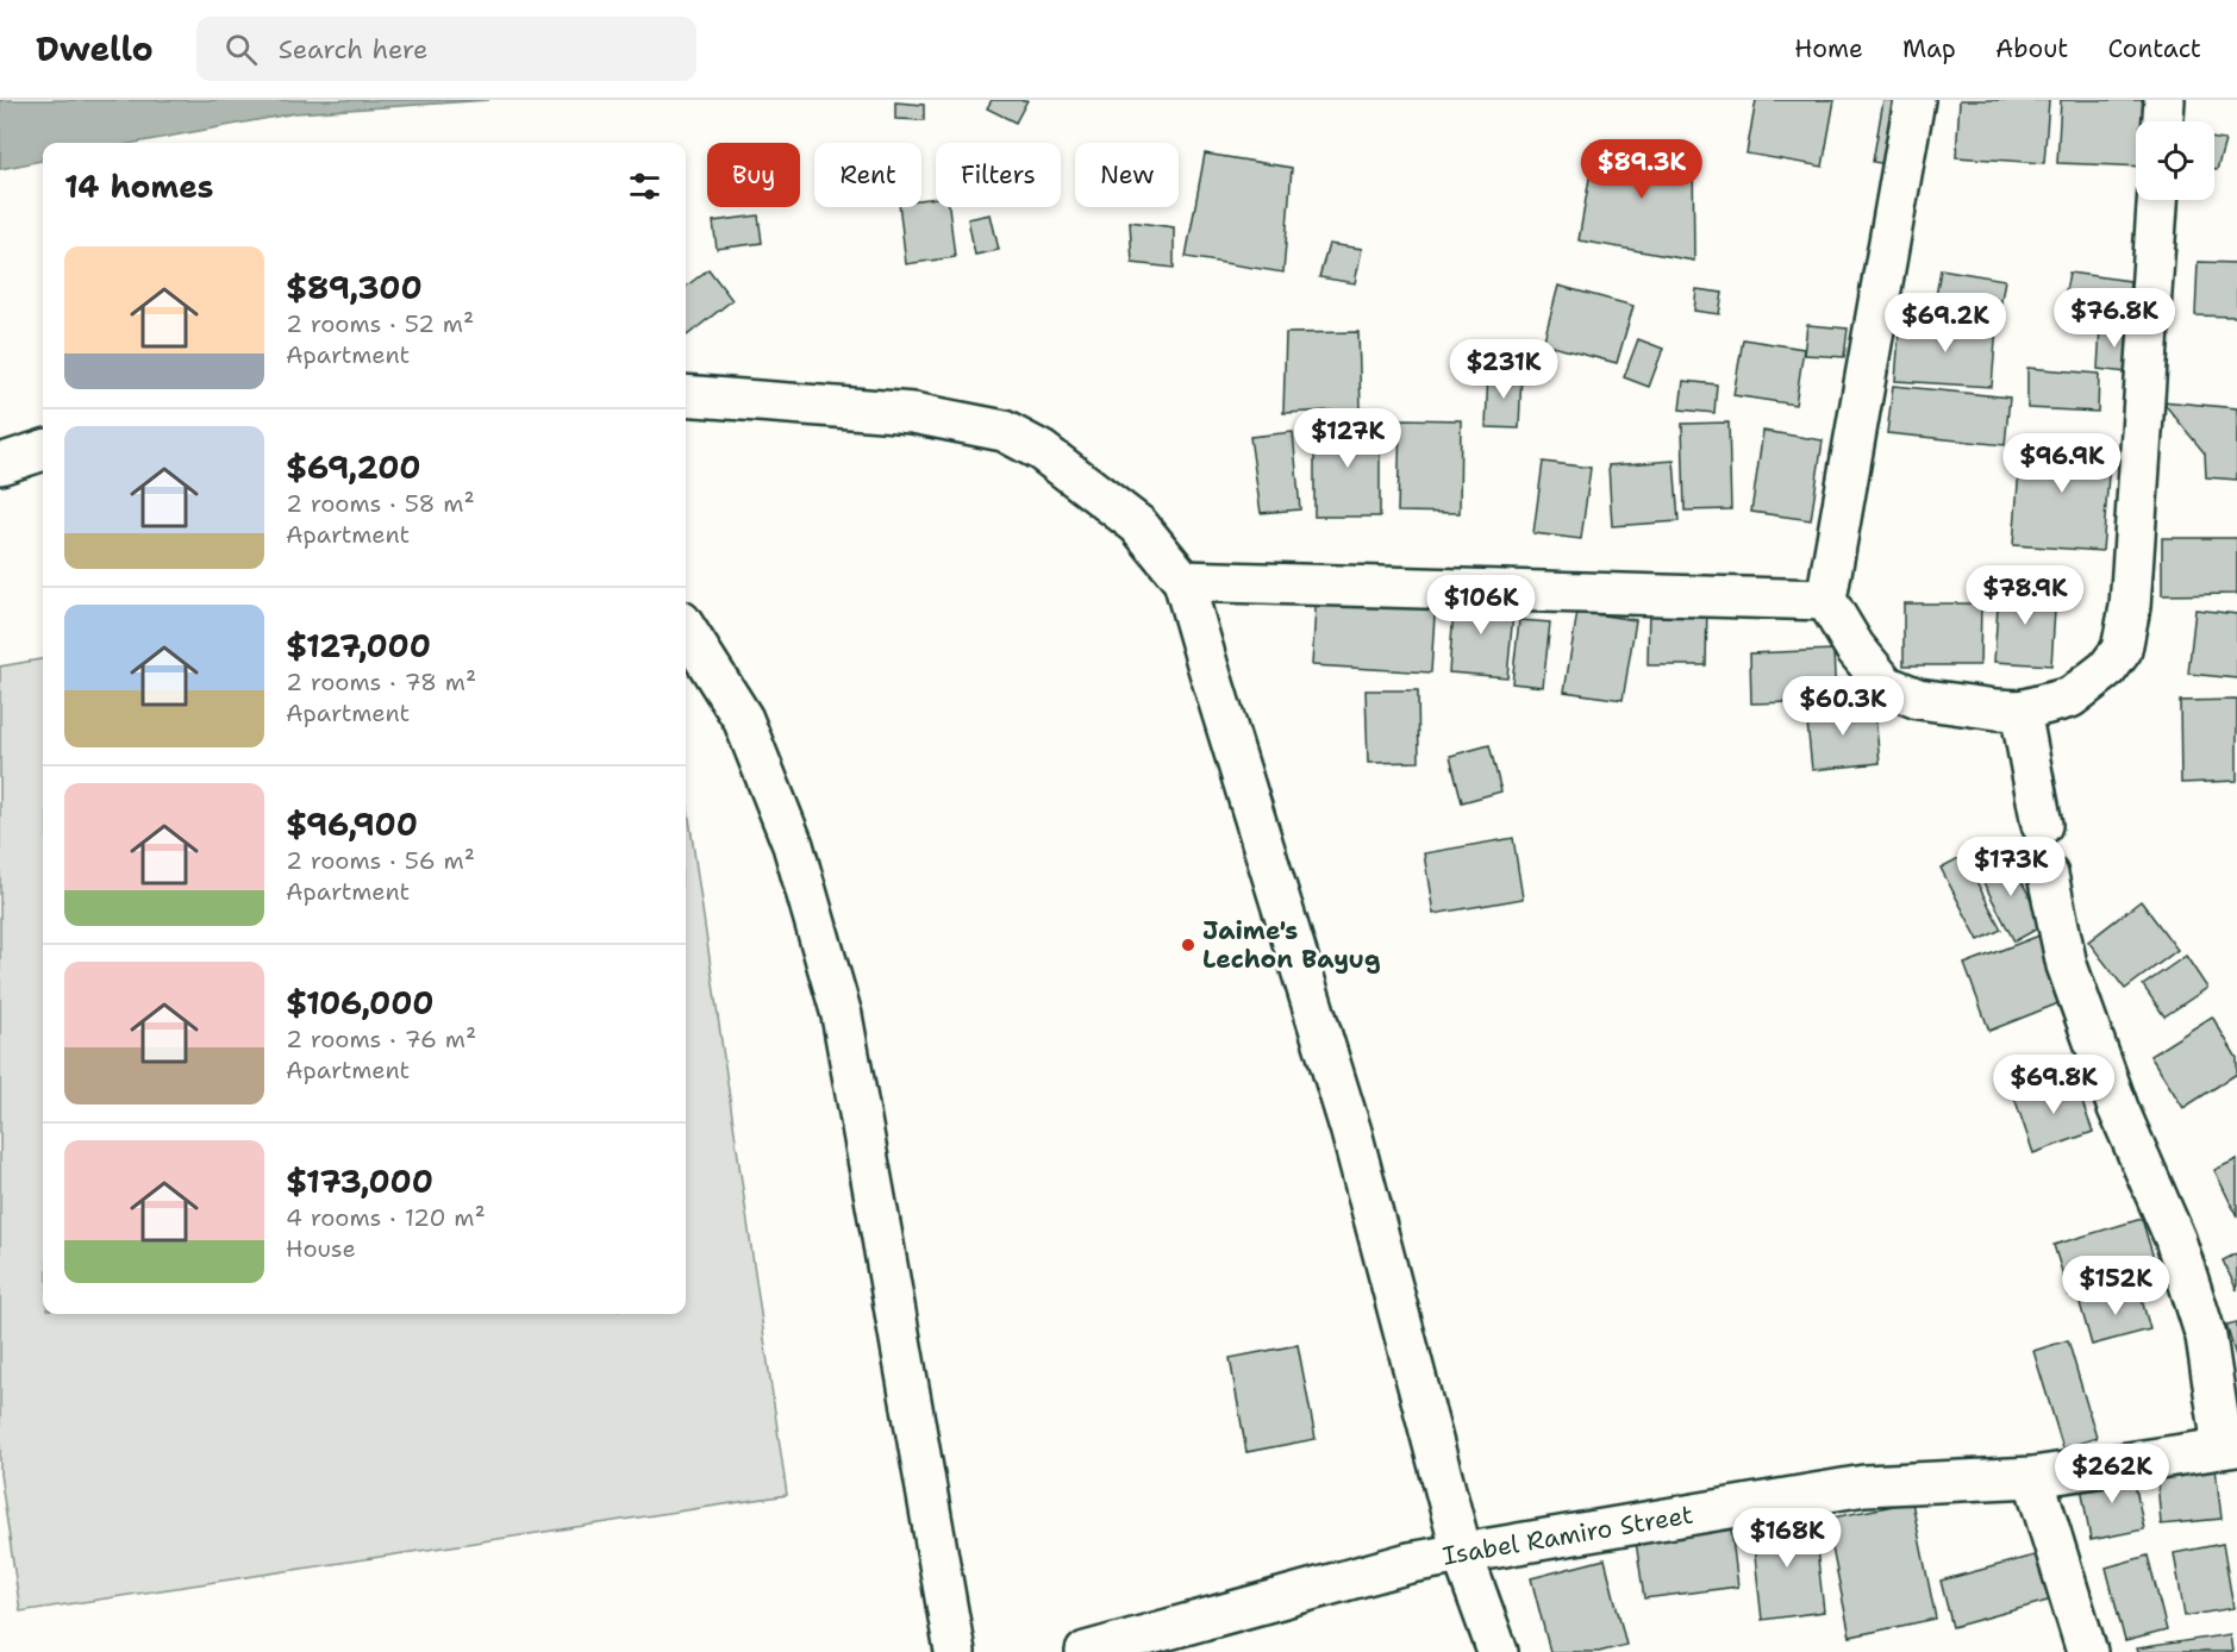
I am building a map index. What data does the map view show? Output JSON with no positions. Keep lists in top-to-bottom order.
{
  "streets": {
    "street": ["Isabel Ramiro Street"]
  },
  "places": ["Jaime's Lechon Bayug"],
  "page": {
    "header": "Dwello",
    "search": "Search here",
    "nav": [
      "Home",
      "Map",
      "About",
      "Contact"
    ],
    "price": [
      "$89.3K",
      "$76.8K",
      "$69.2K",
      "$231K",
      "$127K",
      "$96.9K",
      "$78.9K",
      "$106K",
      "$60.3K",
      "$173K",
      "$69.8K",
      "$152K",
      "$262K",
      "$168K"
    ],
    "chip": [
      "Buy",
      "Rent",
      "Filters",
      "New"
    ],
    "heading": "14 homes",
    "list": [
      {
        "name": "$89,300",
        "note": "2 rooms · 52 m² · Apartment"
      },
      {
        "name": "$69,200",
        "note": "2 rooms · 58 m² · Apartment"
      },
      {
        "name": "$127,000",
        "note": "2 rooms · 78 m² · Apartment"
      },
      {
        "name": "$96,900",
        "note": "2 rooms · 56 m² · Apartment"
      },
      {
        "name": "$106,000",
        "note": "2 rooms · 76 m² · Apartment"
      },
      {
        "name": "$173,000",
        "note": "4 rooms · 120 m² · House"
      }
    ]
  }
}
